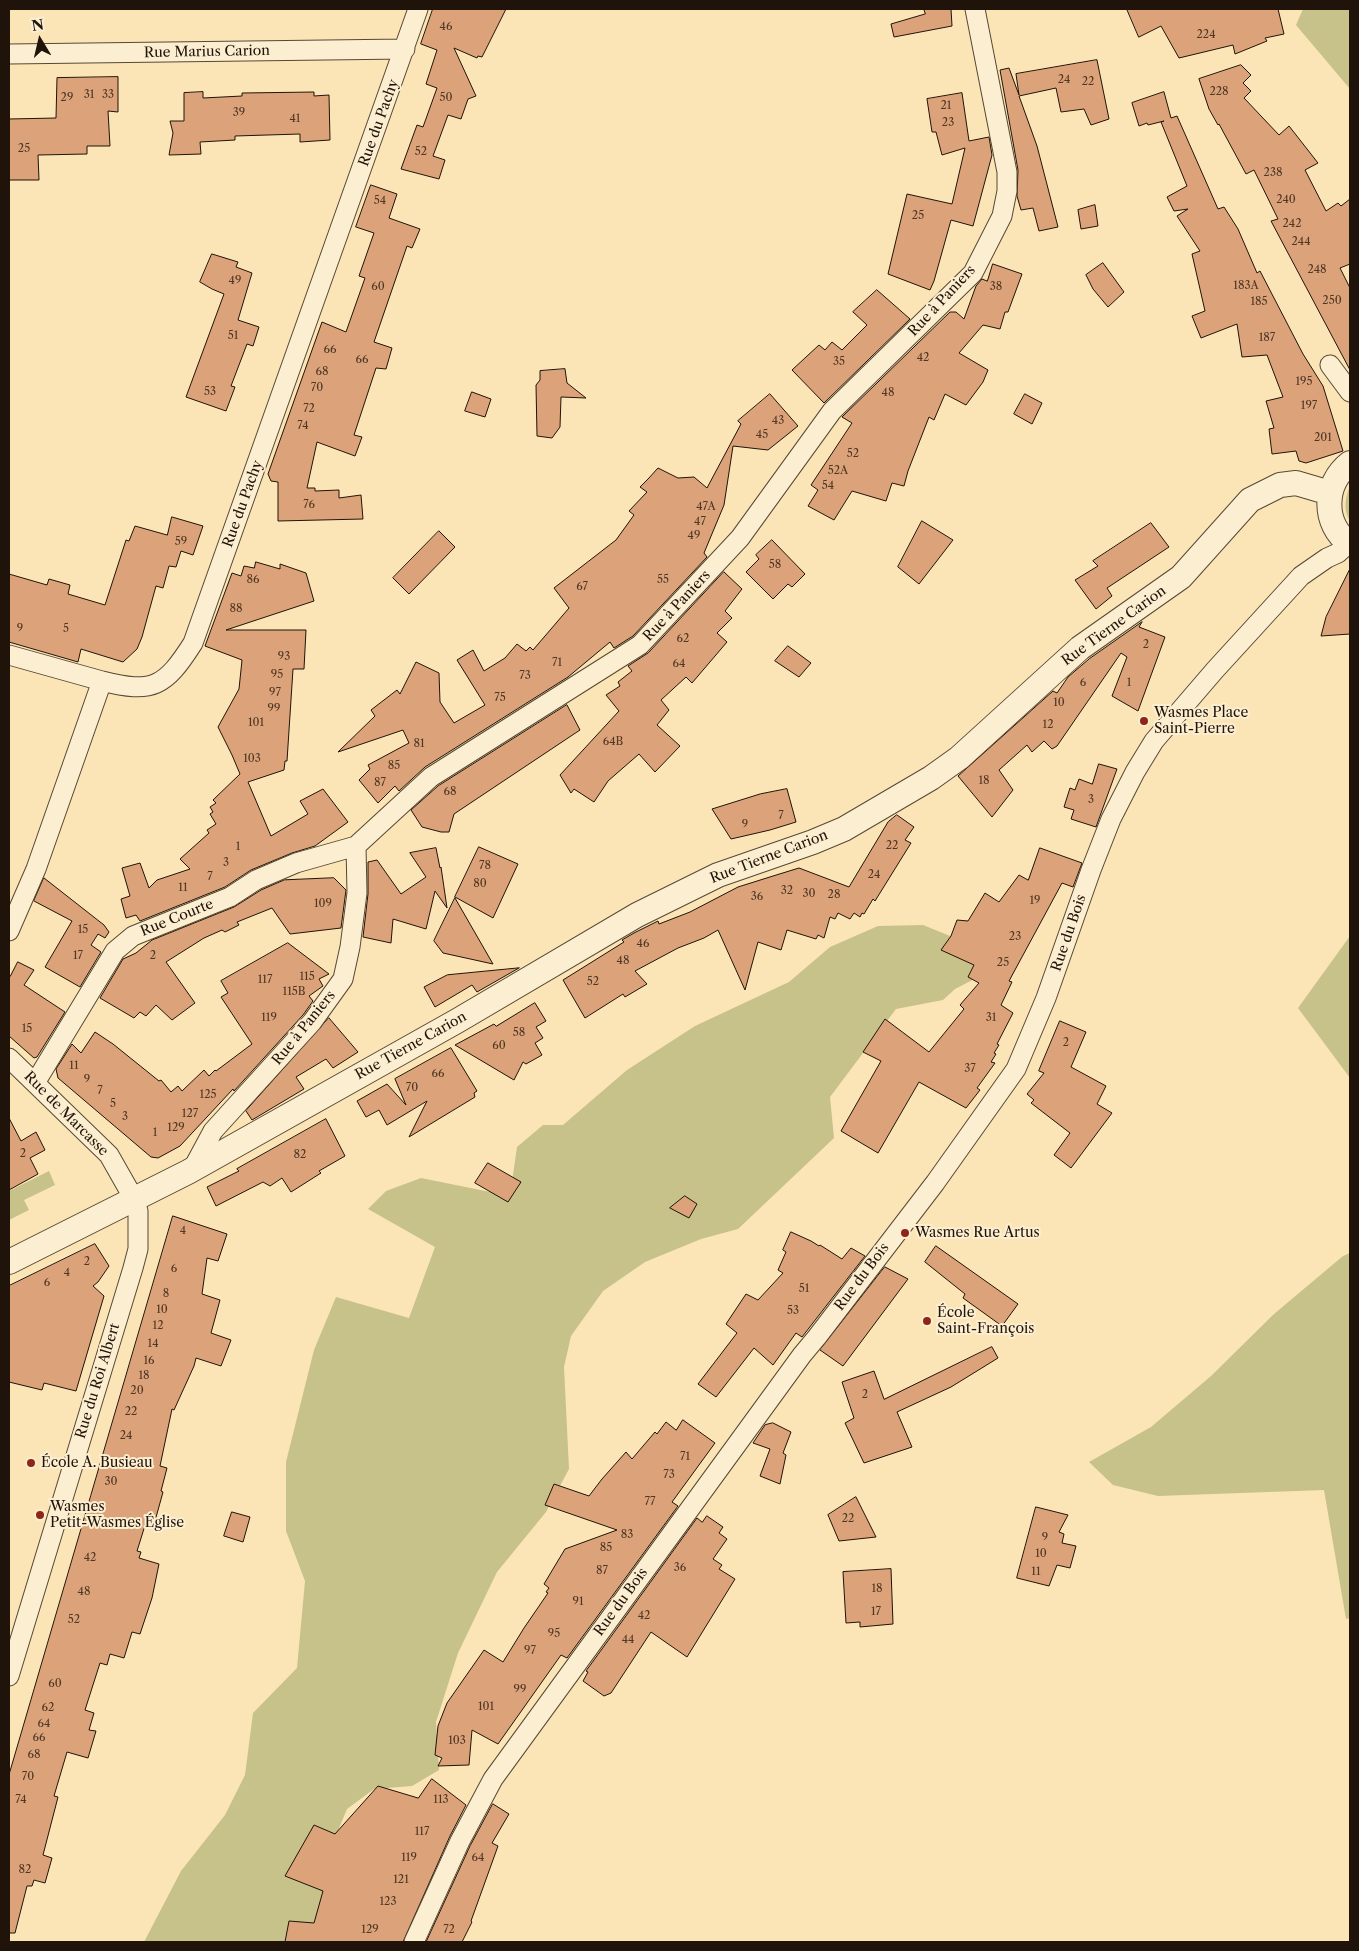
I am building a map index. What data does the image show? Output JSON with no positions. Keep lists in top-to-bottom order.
{
  "streets": {
    "street": [
      "Rue Marius Carion",
      "Rue du Pachy",
      "Rue à Paniers",
      "Rue Tierne Carion",
      "Rue Courte",
      "Rue du Bois",
      "Rue de Marcasse",
      "Rue du Roi Albert"
    ]
  },
  "crossings": [
    ["Rue Marius Carion", "Rue du Pachy"],
    ["Rue à Paniers", "Rue Tierne Carion"],
    ["Rue à Paniers", "Rue Courte"],
    ["Rue Tierne Carion", "Rue de Marcasse"],
    ["Rue Tierne Carion", "Rue du Roi Albert"],
    ["Rue Courte", "Rue de Marcasse"],
    ["Rue de Marcasse", "Rue du Roi Albert"]
  ],
  "places": [
    "Wasmes Place Saint-Pierre",
    "Wasmes Rue Artus",
    "École Saint-François",
    "École A. Busieau",
    "Wasmes Petit-Wasmes Église"
  ],
  "house_numbers": [
    "46",
    "224",
    "24",
    "22",
    "228",
    "31",
    "33",
    "29",
    "50",
    "21",
    "39",
    "41",
    "23",
    "25",
    "52",
    "238",
    "240",
    "54",
    "25",
    "242",
    "244",
    "248",
    "49",
    "183A",
    "60",
    "38",
    "250",
    "185",
    "51",
    "187",
    "66",
    "42",
    "66",
    "35",
    "68",
    "195",
    "70",
    "53",
    "48",
    "197",
    "72",
    "43",
    "74",
    "45",
    "201",
    "52",
    "52A",
    "54",
    "76",
    "47A",
    "47",
    "49",
    "59",
    "58",
    "86",
    "55",
    "67",
    "88",
    "9",
    "5",
    "62",
    "2",
    "93",
    "71",
    "64",
    "95",
    "73",
    "6",
    "1",
    "97",
    "75",
    "10",
    "99",
    "101",
    "12",
    "64B",
    "81",
    "103",
    "85",
    "18",
    "87",
    "68",
    "3",
    "7",
    "9",
    "22",
    "1",
    "3",
    "78",
    "24",
    "7",
    "80",
    "11",
    "32",
    "30",
    "28",
    "36",
    "19",
    "109",
    "15",
    "23",
    "46",
    "17",
    "2",
    "48",
    "25",
    "115",
    "117",
    "52",
    "115B",
    "119",
    "31",
    "15",
    "58",
    "2",
    "60",
    "11",
    "37",
    "66",
    "9",
    "70",
    "7",
    "125",
    "5",
    "127",
    "3",
    "129",
    "1",
    "2",
    "82",
    "4",
    "2",
    "6",
    "4",
    "6",
    "51",
    "8",
    "10",
    "53",
    "12",
    "14",
    "16",
    "18",
    "20",
    "2",
    "22",
    "24",
    "71",
    "73",
    "30",
    "77",
    "22",
    "83",
    "9",
    "85",
    "10",
    "42",
    "36",
    "87",
    "11",
    "18",
    "48",
    "91",
    "17",
    "42",
    "52",
    "95",
    "44",
    "97",
    "60",
    "99",
    "101",
    "62",
    "64",
    "66",
    "103",
    "68",
    "70",
    "74",
    "113",
    "117",
    "119",
    "64",
    "82",
    "121",
    "123",
    "129",
    "72"
  ],
  "north": "top"
}
